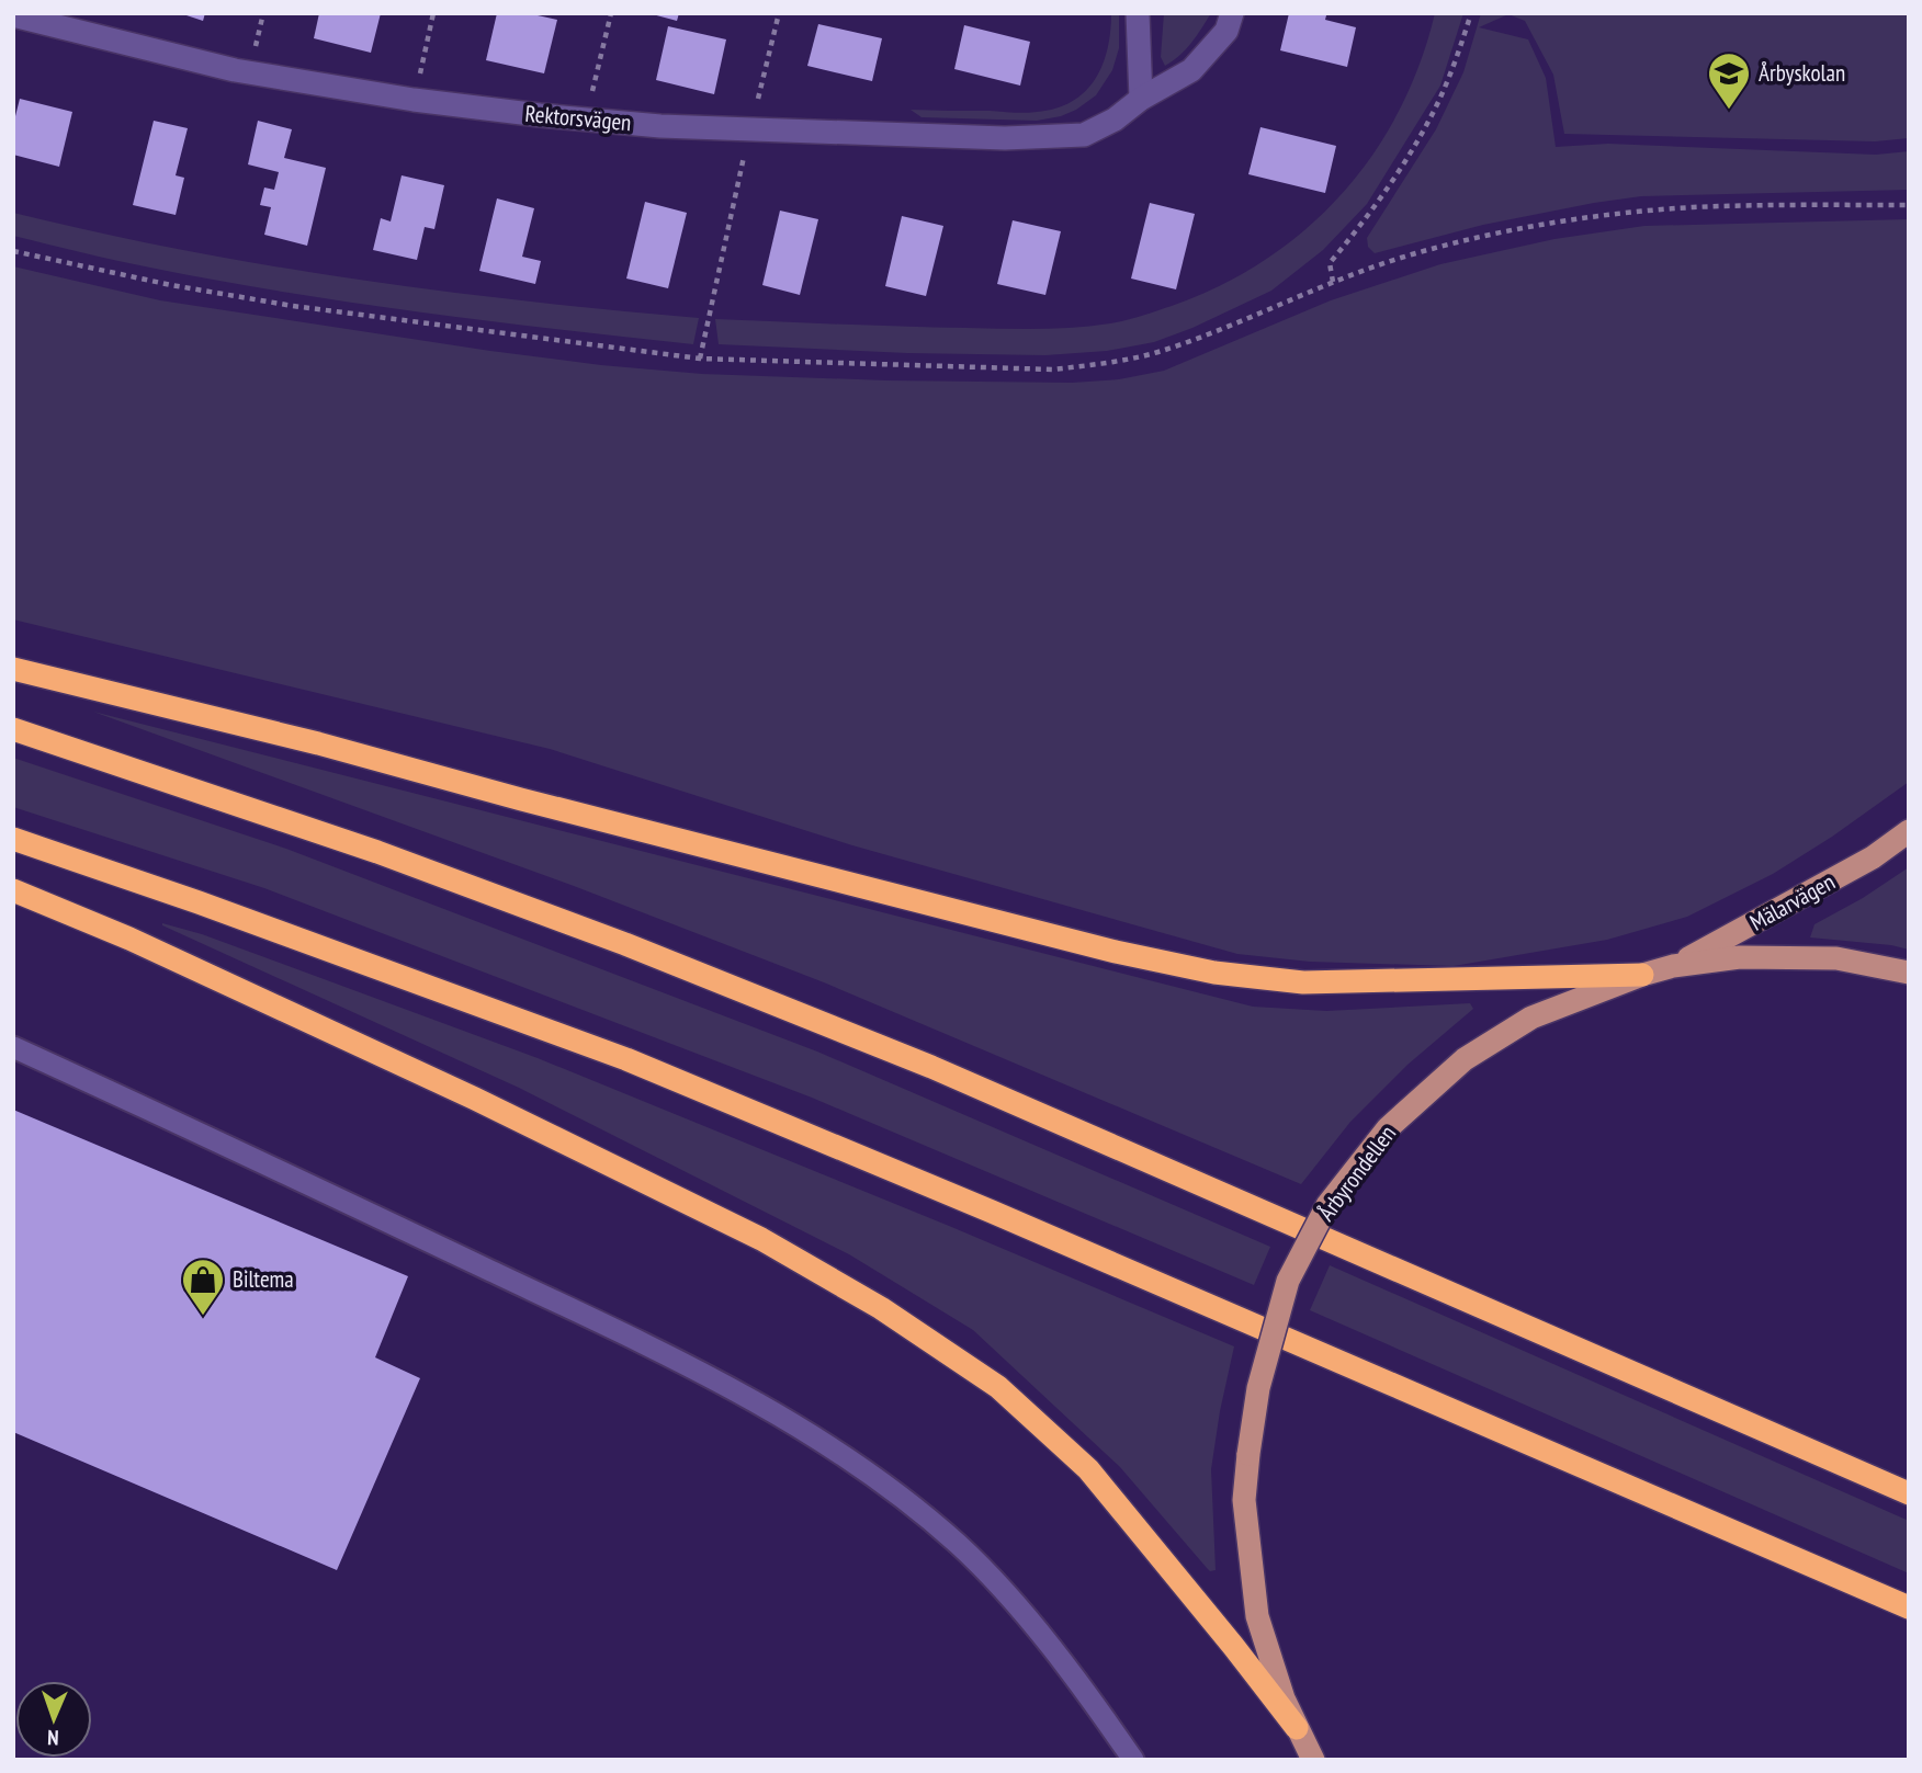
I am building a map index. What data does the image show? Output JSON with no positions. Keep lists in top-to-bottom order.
{
  "streets": {
    "main road": ["Mälarvägen", "Årbyrondellen"],
    "street": ["Rektorsvägen"]
  },
  "crossings": [
    ["Mälarvägen", "Årbyrondellen"]
  ],
  "places": {
    "school or university": ["Årbyskolan"],
    "shop": ["Biltema"]
  },
  "north": "bottom"
}
